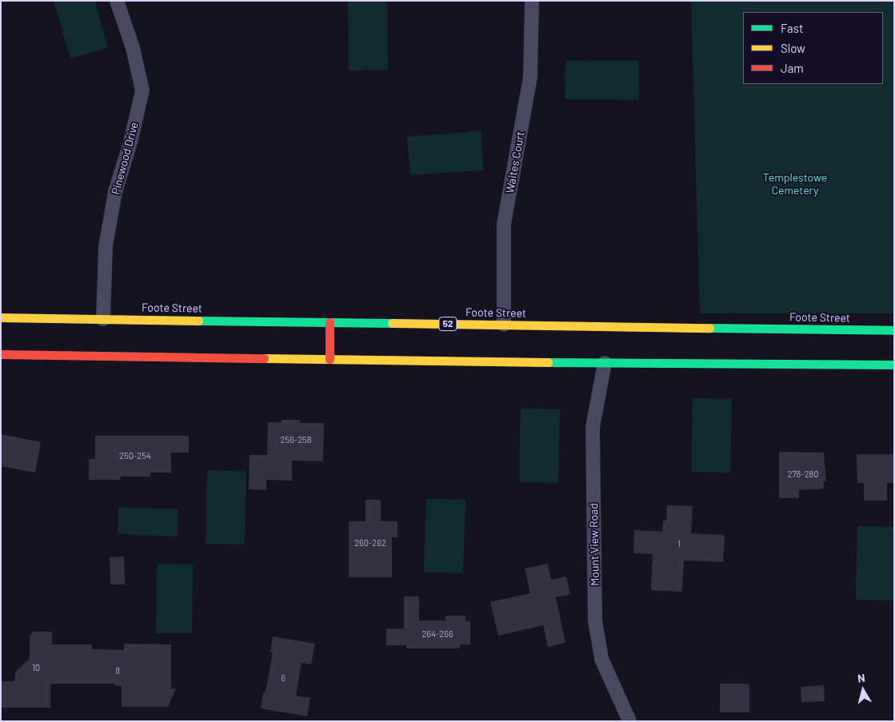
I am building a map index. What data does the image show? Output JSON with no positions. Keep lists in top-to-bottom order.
{
  "streets": {
    "main road": ["Foote Street", "52"],
    "street": ["Pinewood Drive", "Waites Court", "Mount View Road"]
  },
  "crossings": [
    ["Pinewood Drive", "Foote Street"],
    ["Waites Court", "Foote Street"]
  ],
  "parks": ["Templestowe Cemetery"],
  "house_numbers": [
    "256-258",
    "250-254",
    "278-280",
    "260-262",
    "1",
    "264-266",
    "10",
    "8",
    "6"
  ],
  "legend": ["Fast", "Slow", "Jam"],
  "north": "top"
}
